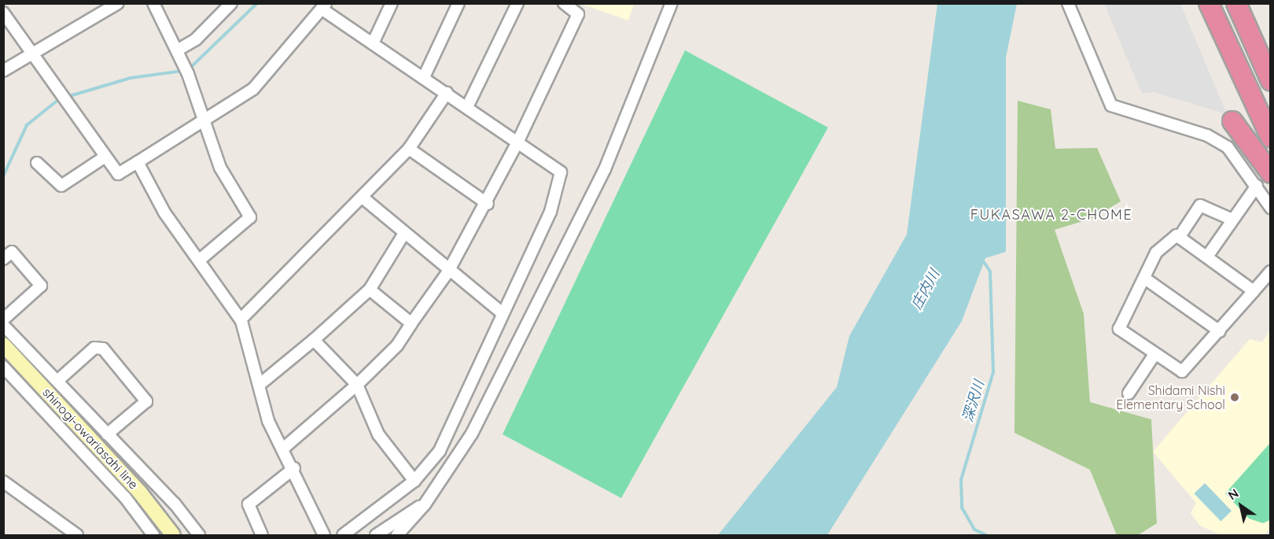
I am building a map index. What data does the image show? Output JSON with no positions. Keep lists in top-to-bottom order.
{
  "streets": {
    "main road": ["shinogi-owariasahi line"]
  },
  "districts": ["FUKASAWA 2-CHOME"],
  "water": ["庄内川", "深沢川"],
  "places": ["Shidami Nishi Elementary School"],
  "north": "top left"
}
